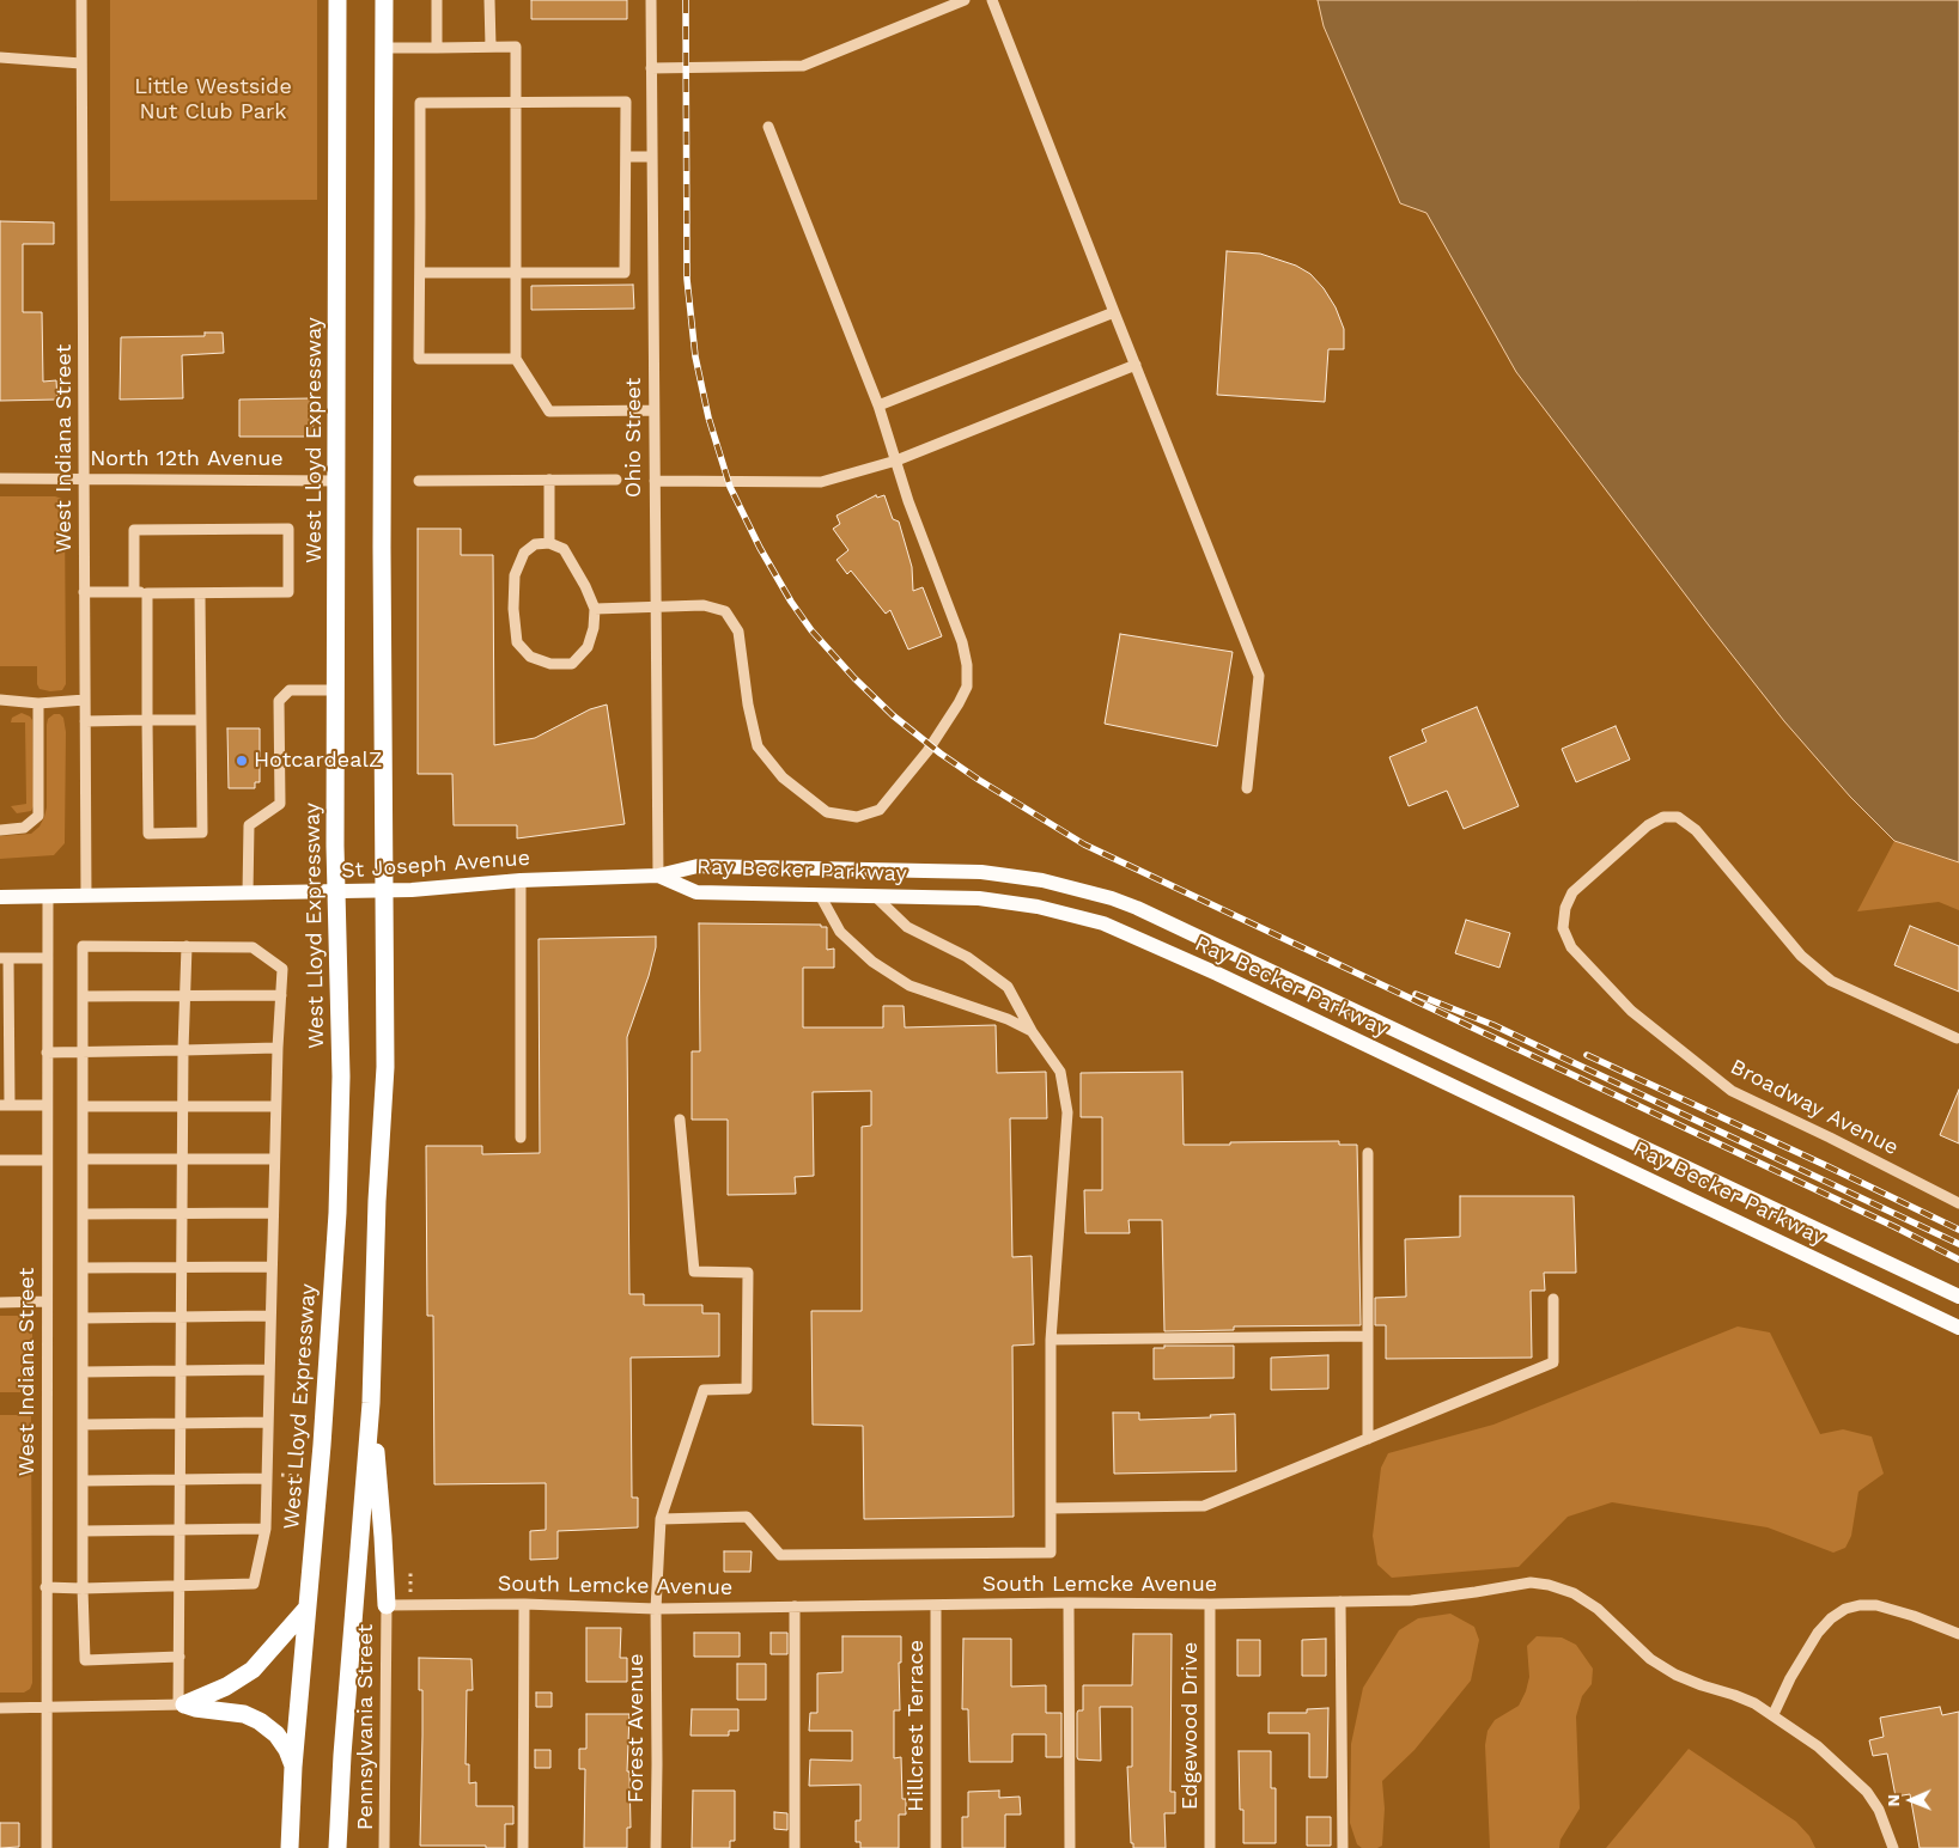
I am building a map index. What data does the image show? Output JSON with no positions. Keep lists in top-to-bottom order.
{
  "streets": {
    "highway": ["West Lloyd Expressway"],
    "main road": ["St Joseph Avenue", "Ray Becker Parkway"],
    "street": [
      "Ohio Street",
      "West Indiana Street",
      "North 12th Avenue",
      "Broadway Avenue",
      "South Lemcke Avenue",
      "Hillcrest Terrace",
      "Edgewood Drive",
      "Pennsylvania Street",
      "Forest Avenue"
    ]
  },
  "crossings": [
    ["Ohio Street", "St Joseph Avenue"],
    ["Ohio Street", "Ray Becker Parkway"],
    ["West Lloyd Expressway", "North 12th Avenue"],
    ["West Lloyd Expressway", "St Joseph Avenue"],
    ["West Indiana Street", "North 12th Avenue"],
    ["West Indiana Street", "St Joseph Avenue"],
    ["St Joseph Avenue", "Ray Becker Parkway"],
    ["South Lemcke Avenue", "Hillcrest Terrace"],
    ["South Lemcke Avenue", "Edgewood Drive"],
    ["South Lemcke Avenue", "Pennsylvania Street"],
    ["South Lemcke Avenue", "Forest Avenue"]
  ],
  "parks": ["Little Westside Nut Club Park"],
  "places": ["HotcardealZ"],
  "north": "left"
}
